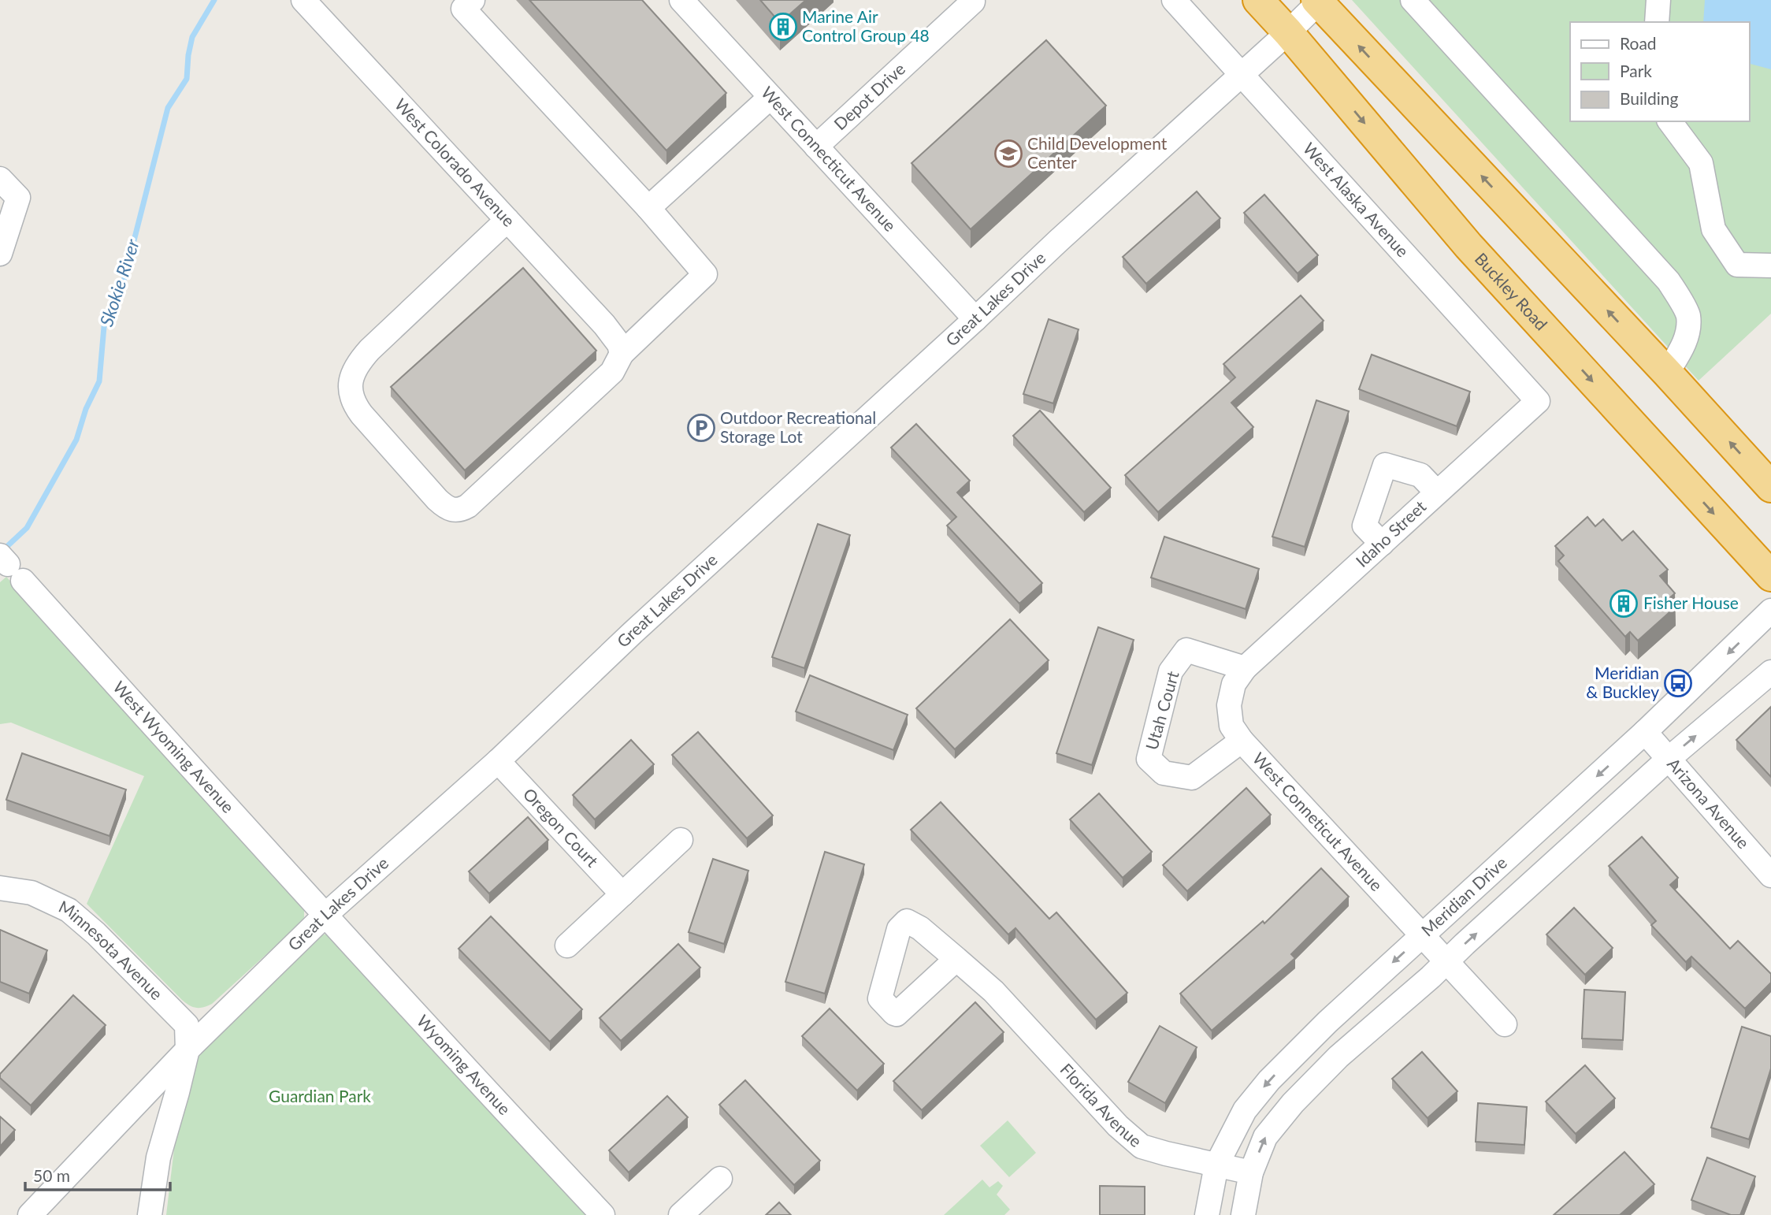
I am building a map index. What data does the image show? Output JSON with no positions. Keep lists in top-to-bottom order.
{
  "streets": {
    "highway": ["Buckley Road"],
    "street": [
      "Depot Drive",
      "West Connecticut Avenue",
      "West Colorado Avenue",
      "West Alaska Avenue",
      "Great Lakes Drive",
      "Idaho Street",
      "Utah Court",
      "West Wyoming Avenue",
      "Arizona Avenue",
      "West Conneticut Avenue",
      "Oregon Court",
      "Meridian Drive",
      "Minnesota Avenue",
      "Wyoming Avenue",
      "Florida Avenue"
    ]
  },
  "crossings": [
    ["Depot Drive", "West Connecticut Avenue"],
    ["West Connecticut Avenue", "Great Lakes Drive"],
    ["West Alaska Avenue", "Great Lakes Drive"],
    ["West Alaska Avenue", "Idaho Street"],
    ["Buckley Road", "Great Lakes Drive"],
    ["Great Lakes Drive", "West Wyoming Avenue"],
    ["Great Lakes Drive", "Oregon Court"],
    ["Great Lakes Drive", "Minnesota Avenue"],
    ["Great Lakes Drive", "Wyoming Avenue"],
    ["Idaho Street", "Utah Court"],
    ["Idaho Street", "West Conneticut Avenue"],
    ["Utah Court", "West Conneticut Avenue"],
    ["West Wyoming Avenue", "Wyoming Avenue"],
    ["Arizona Avenue", "Meridian Drive"],
    ["West Conneticut Avenue", "Meridian Drive"],
    ["Meridian Drive", "Florida Avenue"]
  ],
  "water": ["Skokie River"],
  "parks": ["Guardian Park"],
  "places": {
    "building": ["Marine Air Control Group 48", "Fisher House"],
    "school or university": ["Child Development Center"],
    "parking": ["Outdoor Recreational Storage Lot"],
    "bus stop": ["Meridian & Buckley"]
  },
  "legend": ["Road", "Park", "Building"],
  "scale_bar": "50 m"
}
